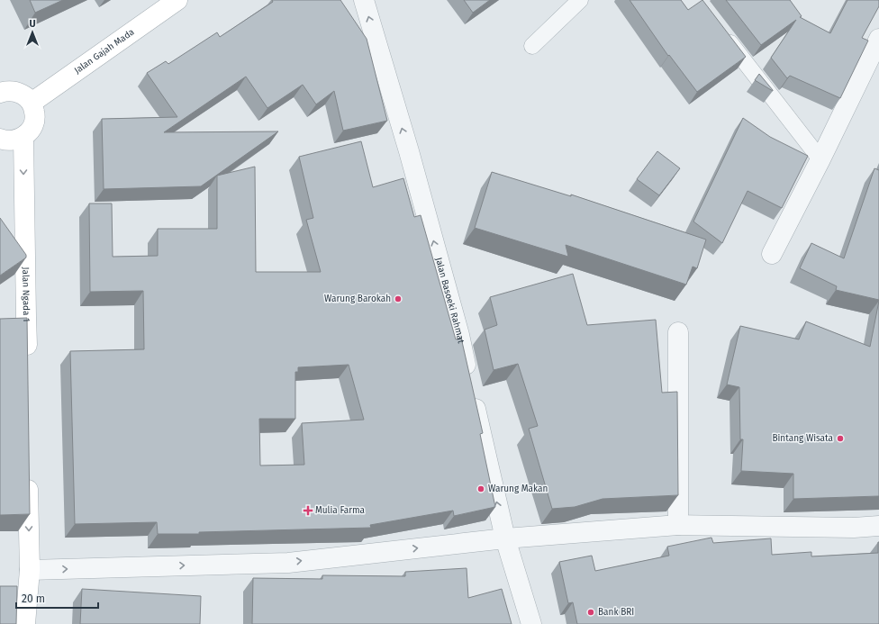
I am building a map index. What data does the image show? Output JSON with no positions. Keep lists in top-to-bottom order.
{
  "streets": {
    "street": ["Jalan Gajah Mada", "Jalan Ngada 1", "Jalan Basoeki Rahmat"]
  },
  "one_way": ["Jalan Ngada 1", "Jalan Basoeki Rahmat"],
  "places": {
    "other": [
      "Warung Barokah",
      "Bintang Wisata",
      "Warung Makan",
      "Bank BRI"
    ],
    "health": ["Mulia Farma"]
  },
  "scale_bar": "20 m",
  "north": "top"
}
